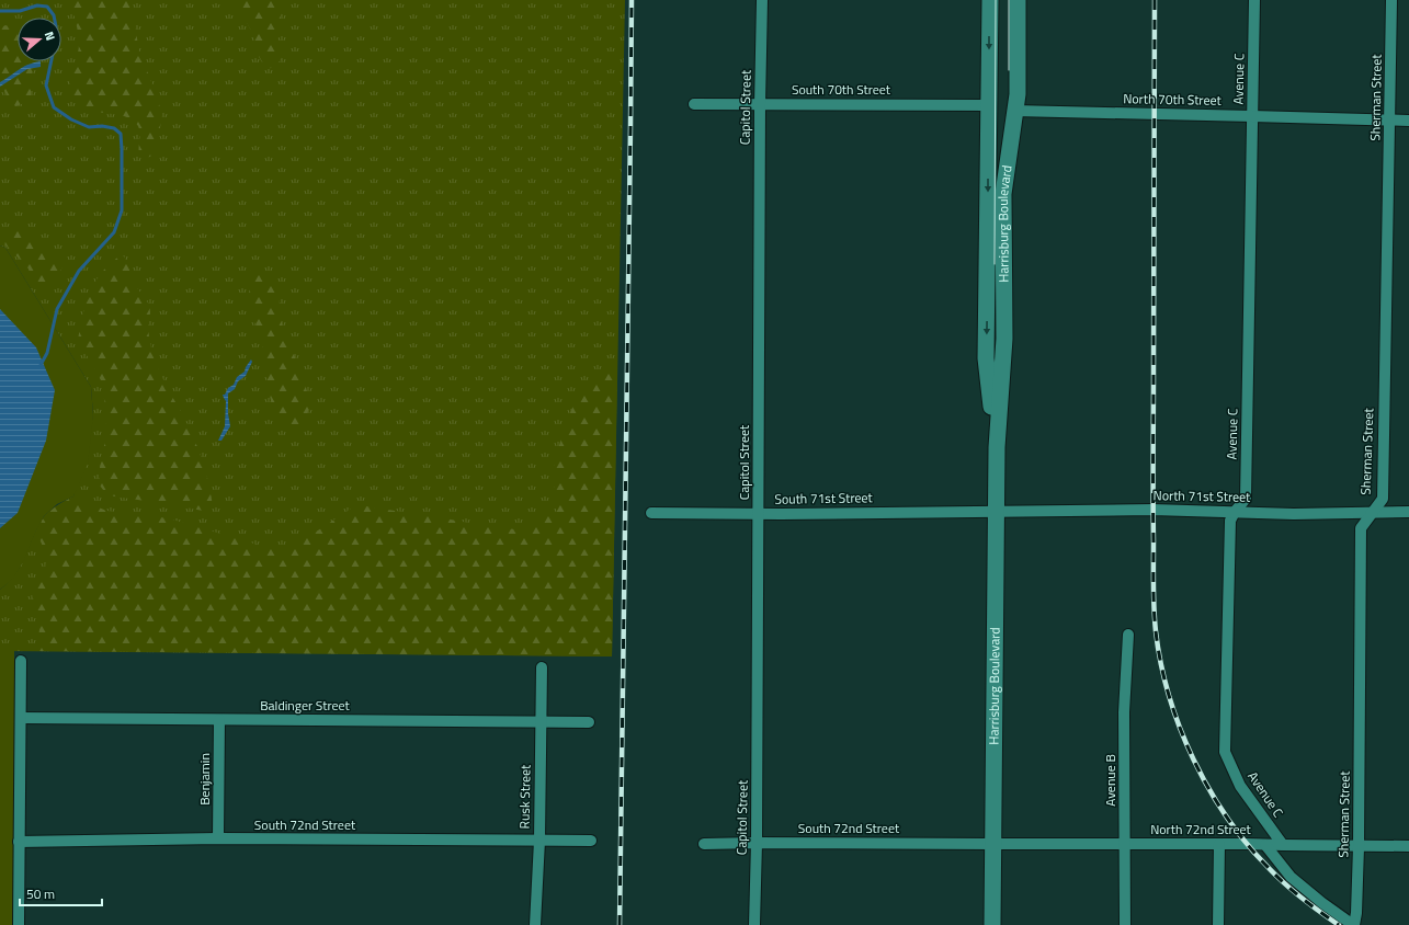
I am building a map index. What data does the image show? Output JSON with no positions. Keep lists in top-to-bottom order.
{
  "streets": {
    "main road": ["Harrisburg Boulevard"],
    "street": [
      "Avenue C",
      "South 70th Street",
      "Sherman Street",
      "North 70th Street",
      "Capitol Street",
      "North 71st Street",
      "South 71st Street",
      "Baldinger Street",
      "Benjamin",
      "Avenue B",
      "Rusk Street",
      "South 72nd Street",
      "North 72nd Street"
    ]
  },
  "crossings": [
    ["Avenue C", "North 70th Street"],
    ["Avenue C", "North 71st Street"],
    ["Avenue C", "North 72nd Street"],
    ["South 70th Street", "Capitol Street"],
    ["South 70th Street", "Harrisburg Boulevard"],
    ["Sherman Street", "North 70th Street"],
    ["Sherman Street", "North 71st Street"],
    ["Sherman Street", "North 72nd Street"],
    ["North 70th Street", "Harrisburg Boulevard"],
    ["Capitol Street", "South 71st Street"],
    ["Capitol Street", "South 72nd Street"],
    ["Harrisburg Boulevard", "North 71st Street"],
    ["Harrisburg Boulevard", "South 71st Street"],
    ["Harrisburg Boulevard", "South 72nd Street"],
    ["Harrisburg Boulevard", "North 72nd Street"],
    ["North 71st Street", "South 71st Street"],
    ["Baldinger Street", "Benjamin"],
    ["Baldinger Street", "Rusk Street"],
    ["Benjamin", "South 72nd Street"],
    ["Avenue B", "North 72nd Street"],
    ["Rusk Street", "South 72nd Street"],
    ["South 72nd Street", "North 72nd Street"]
  ],
  "scale_bar": "50 m",
  "north": "right"
}
